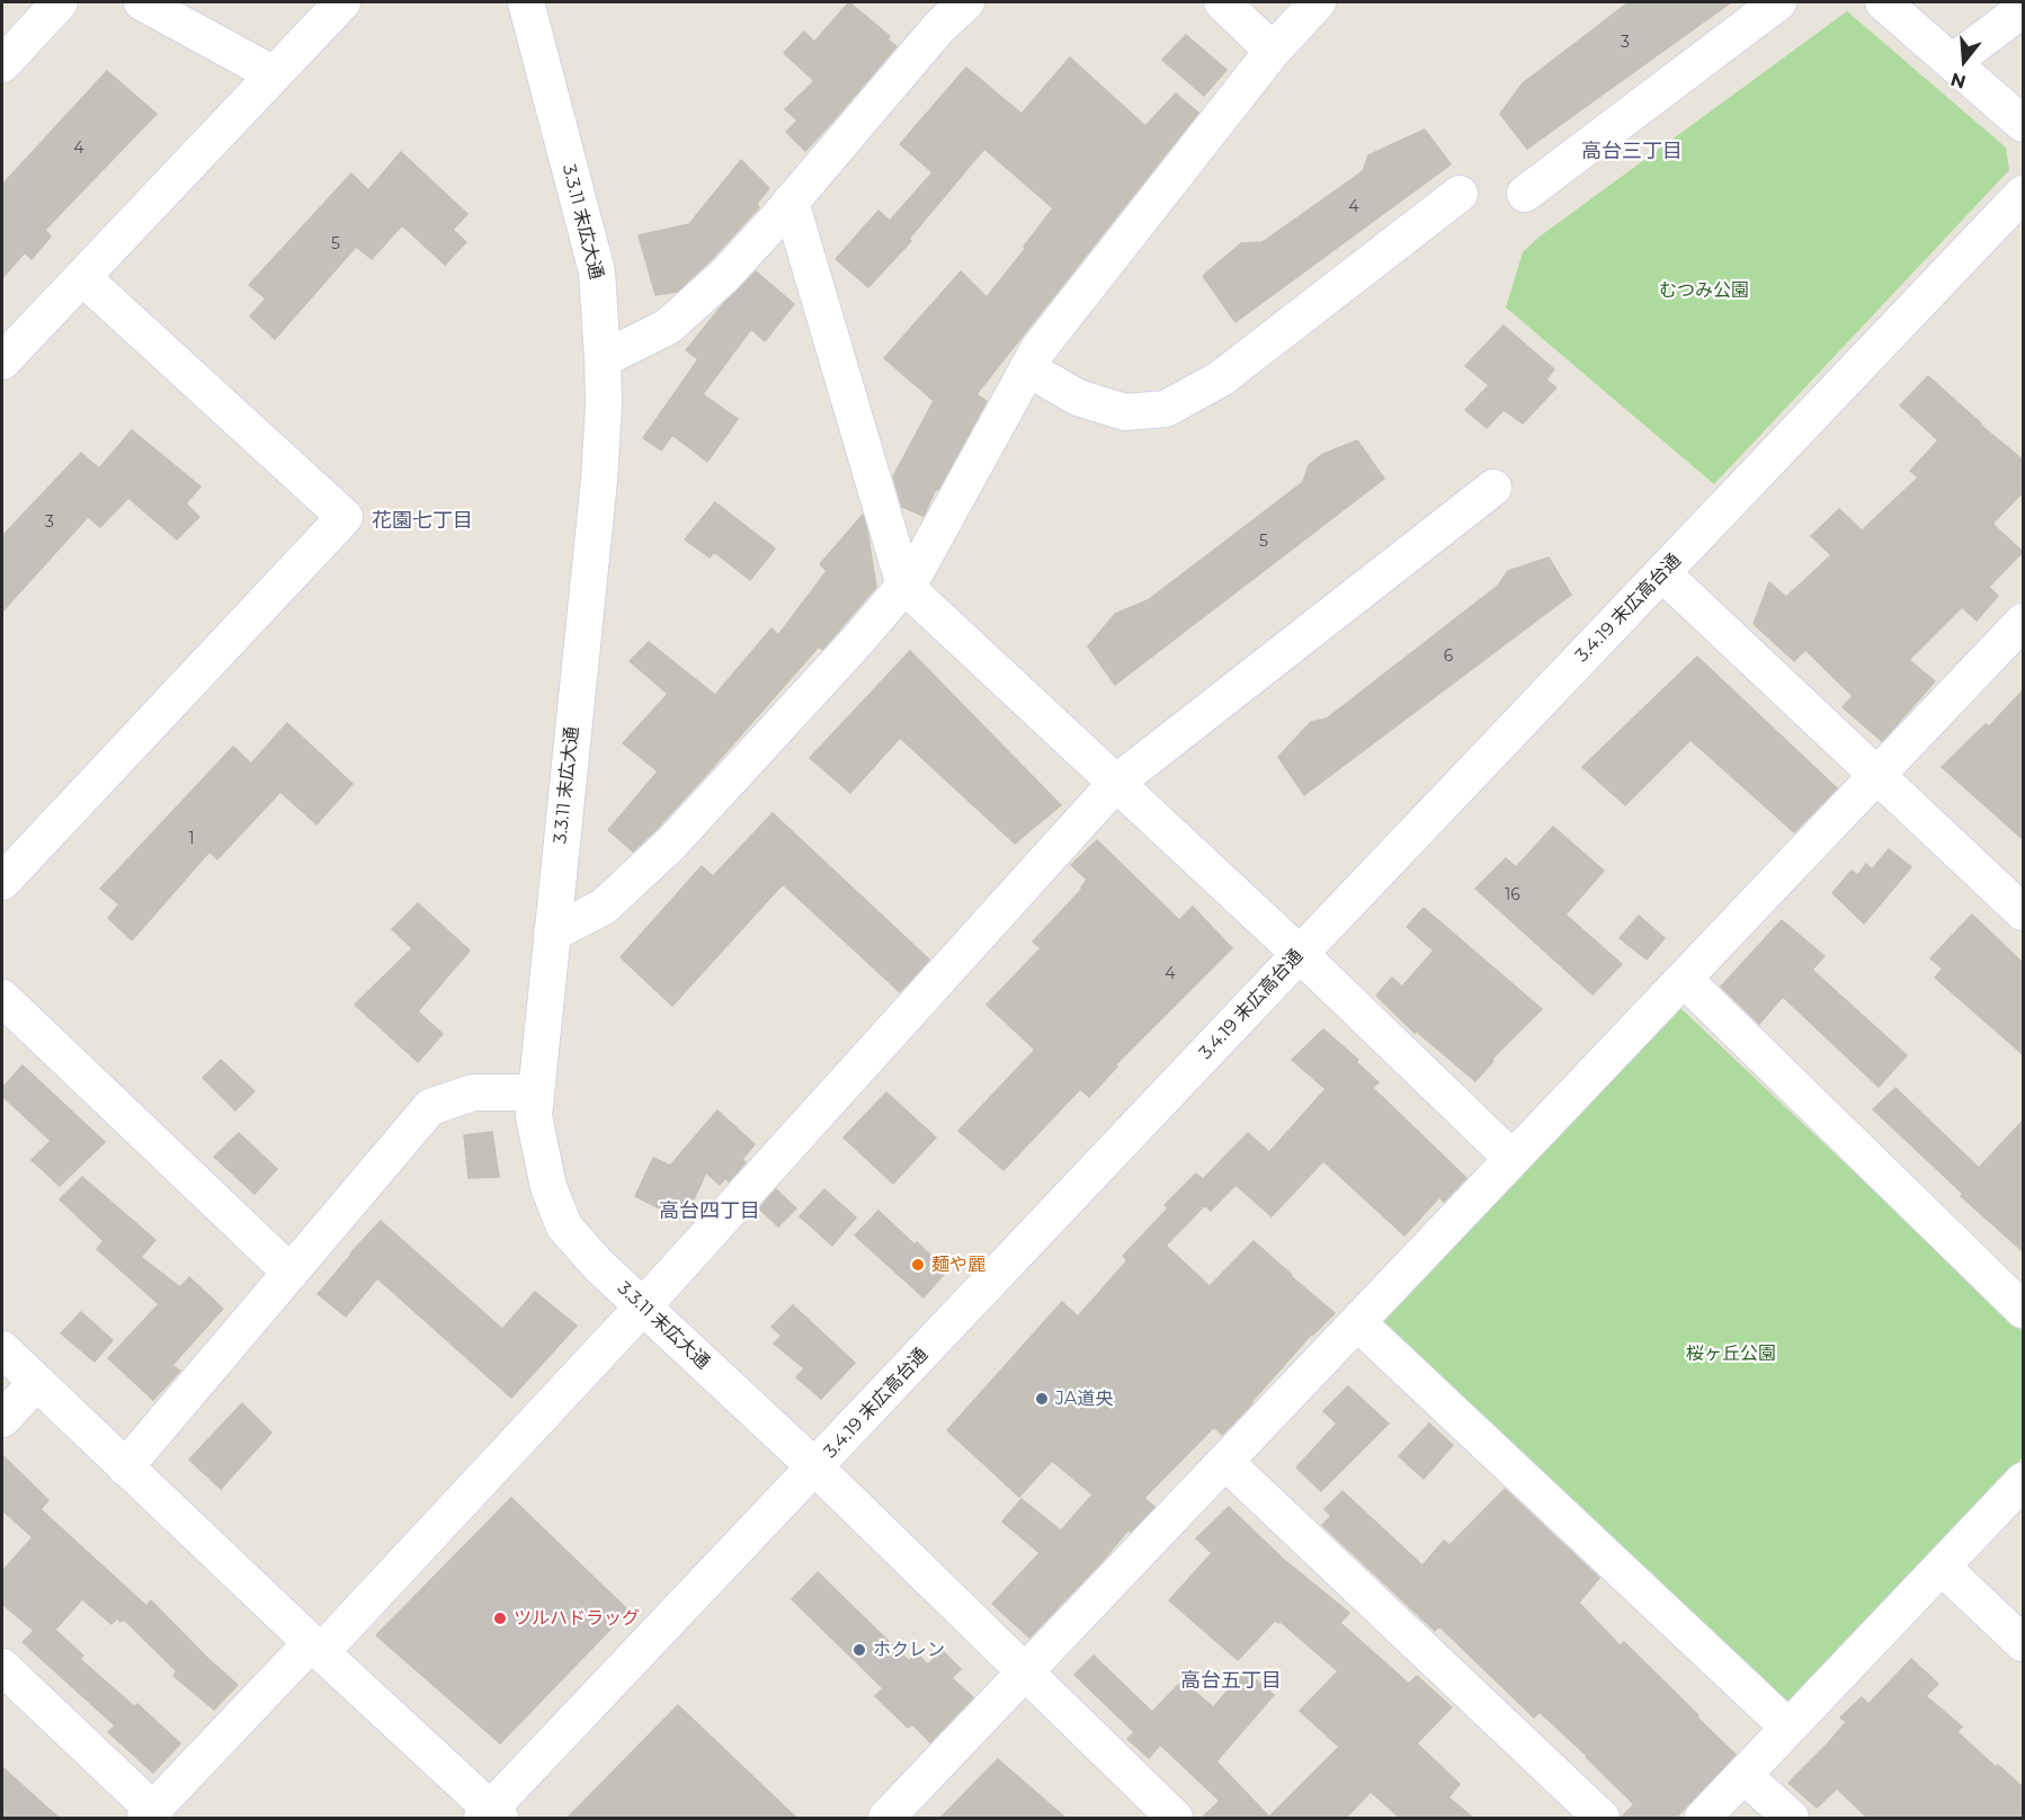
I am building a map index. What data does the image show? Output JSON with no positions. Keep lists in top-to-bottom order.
{
  "streets": {
    "street": ["3.3.11 末広大通", "3.4.19 末広高台通"]
  },
  "crossings": [
    ["3.3.11 末広大通", "3.4.19 末広高台通"]
  ],
  "districts": [
    "高台三丁目",
    "花園七丁目",
    "高台四丁目",
    "高台五丁目"
  ],
  "parks": ["むつみ公園", "桜ヶ丘公園"],
  "places": [
    "麺や麗",
    "JA道央",
    "ツルハドラッグ",
    "ホクレン"
  ],
  "house_numbers": [
    "3",
    "4",
    "4",
    "5",
    "3",
    "5",
    "6",
    "1",
    "16",
    "4"
  ],
  "north": "bottom"
}
